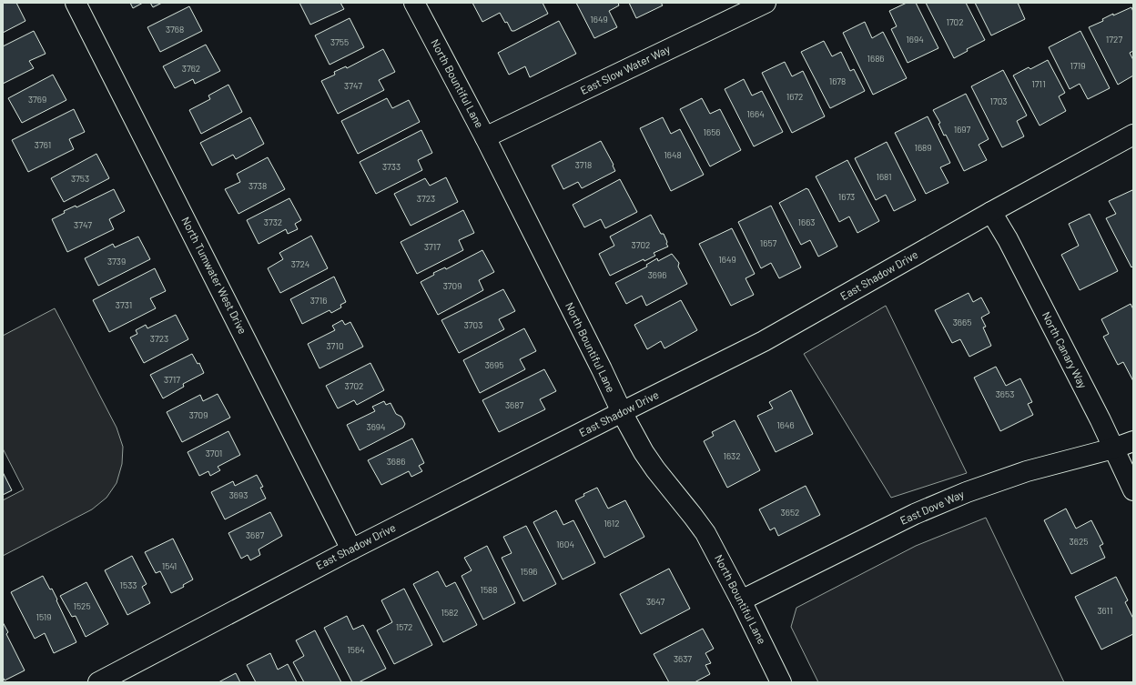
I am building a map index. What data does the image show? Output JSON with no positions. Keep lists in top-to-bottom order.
{
  "streets": {
    "street": [
      "East Slow Water Way",
      "North Bountiful Lane",
      "North Tumwater West Drive",
      "East Shadow Drive",
      "North Canary Way",
      "East Dove Way"
    ]
  },
  "crossings": [
    ["East Slow Water Way", "North Bountiful Lane"],
    ["North Bountiful Lane", "East Shadow Drive"],
    ["North Bountiful Lane", "East Dove Way"],
    ["North Tumwater West Drive", "East Shadow Drive"],
    ["East Shadow Drive", "North Canary Way"],
    ["North Canary Way", "East Dove Way"]
  ],
  "house_numbers": [
    "1649",
    "1702",
    "3768",
    "1694",
    "1727",
    "3755",
    "1686",
    "1719",
    "3762",
    "1678",
    "1711",
    "3747",
    "1672",
    "3769",
    "1703",
    "1664",
    "1697",
    "1656",
    "3761",
    "1689",
    "1648",
    "3718",
    "3733",
    "1681",
    "3753",
    "3738",
    "1673",
    "3723",
    "3732",
    "1663",
    "3747",
    "1657",
    "3702",
    "3717",
    "1649",
    "3739",
    "3724",
    "3696",
    "3709",
    "3716",
    "3731",
    "3665",
    "3703",
    "3723",
    "3710",
    "3695",
    "3717",
    "3702",
    "3653",
    "3687",
    "3709",
    "1646",
    "3694",
    "3701",
    "1632",
    "3686",
    "3693",
    "3652",
    "1612",
    "3687",
    "3625",
    "1604",
    "1541",
    "1596",
    "1533",
    "1588",
    "3647",
    "1525",
    "3611",
    "1582",
    "1519",
    "1572",
    "1564",
    "3637"
  ]
}
